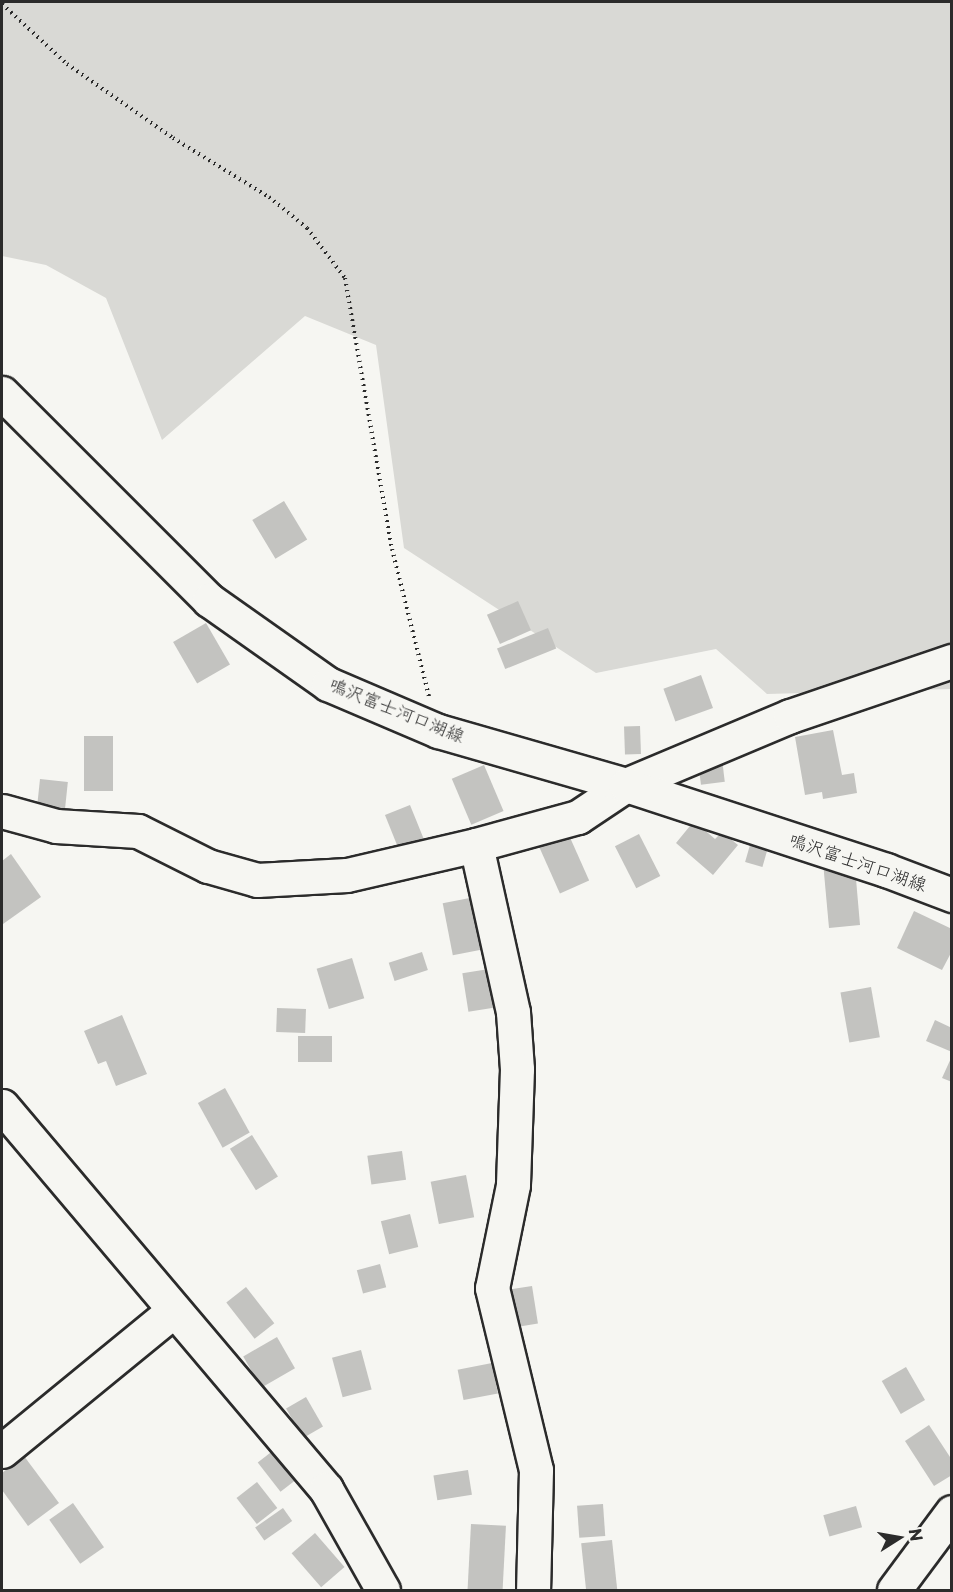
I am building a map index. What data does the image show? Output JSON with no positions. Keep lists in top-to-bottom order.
{
  "streets": {
    "street": ["鳴沢富士河口湖線"]
  },
  "north": "right"
}
